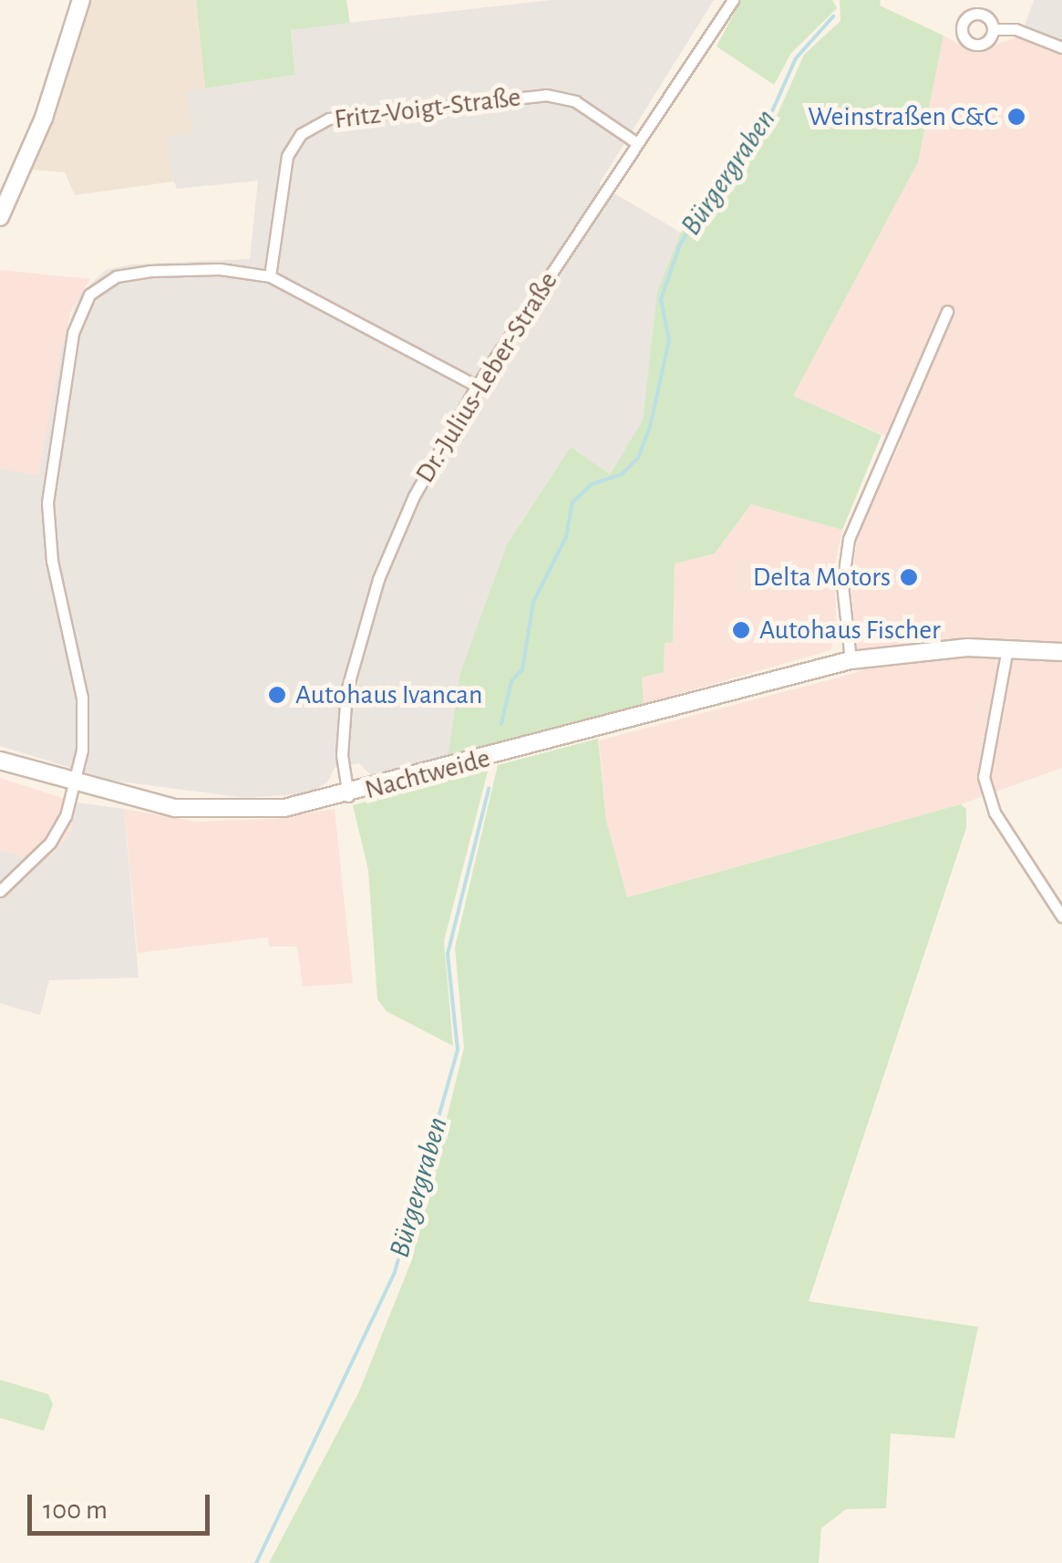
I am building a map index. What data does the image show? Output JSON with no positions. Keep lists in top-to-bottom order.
{
  "streets": {
    "street": ["Fritz-Voigt-Straße", "Dr.-Julius-Leber-Straße", "Nachtweide"]
  },
  "crossings": [
    ["Fritz-Voigt-Straße", "Dr.-Julius-Leber-Straße"],
    ["Dr.-Julius-Leber-Straße", "Nachtweide"]
  ],
  "water": ["Bürgergraben"],
  "places": [
    "Weinstraßen C&C",
    "Delta Motors",
    "Autohaus Fischer",
    "Autohaus Ivancan"
  ],
  "scale_bar": "100 m"
}
